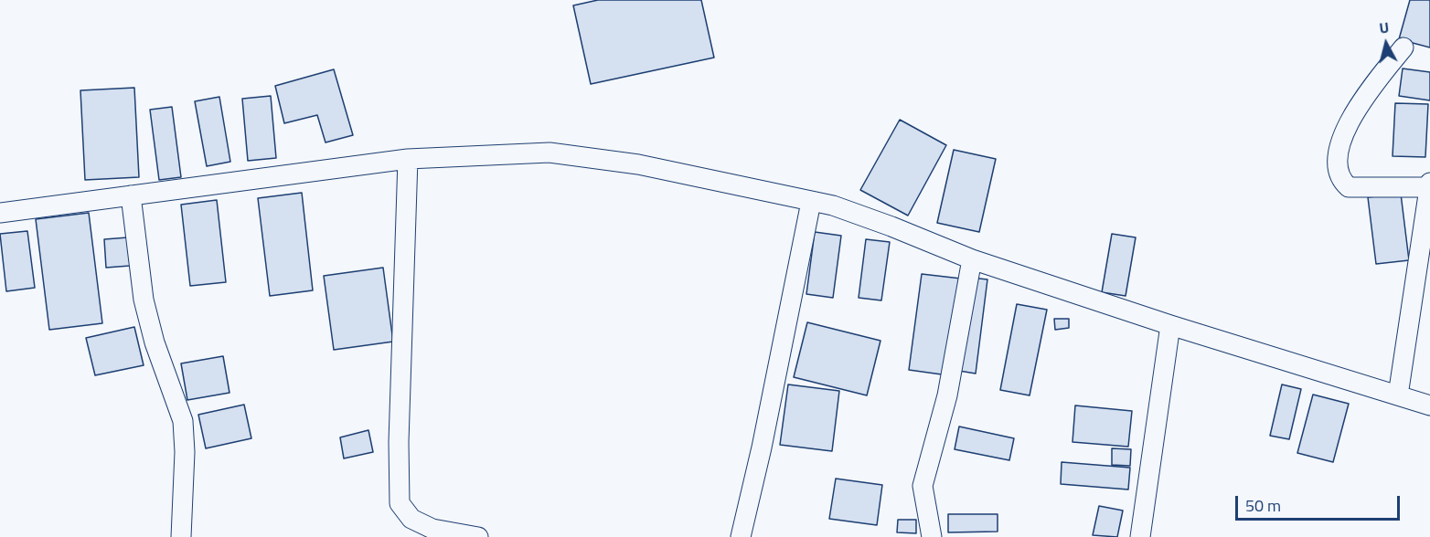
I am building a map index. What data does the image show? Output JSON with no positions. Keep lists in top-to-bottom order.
{
  "scale_bar": "50 m",
  "north": "top"
}
